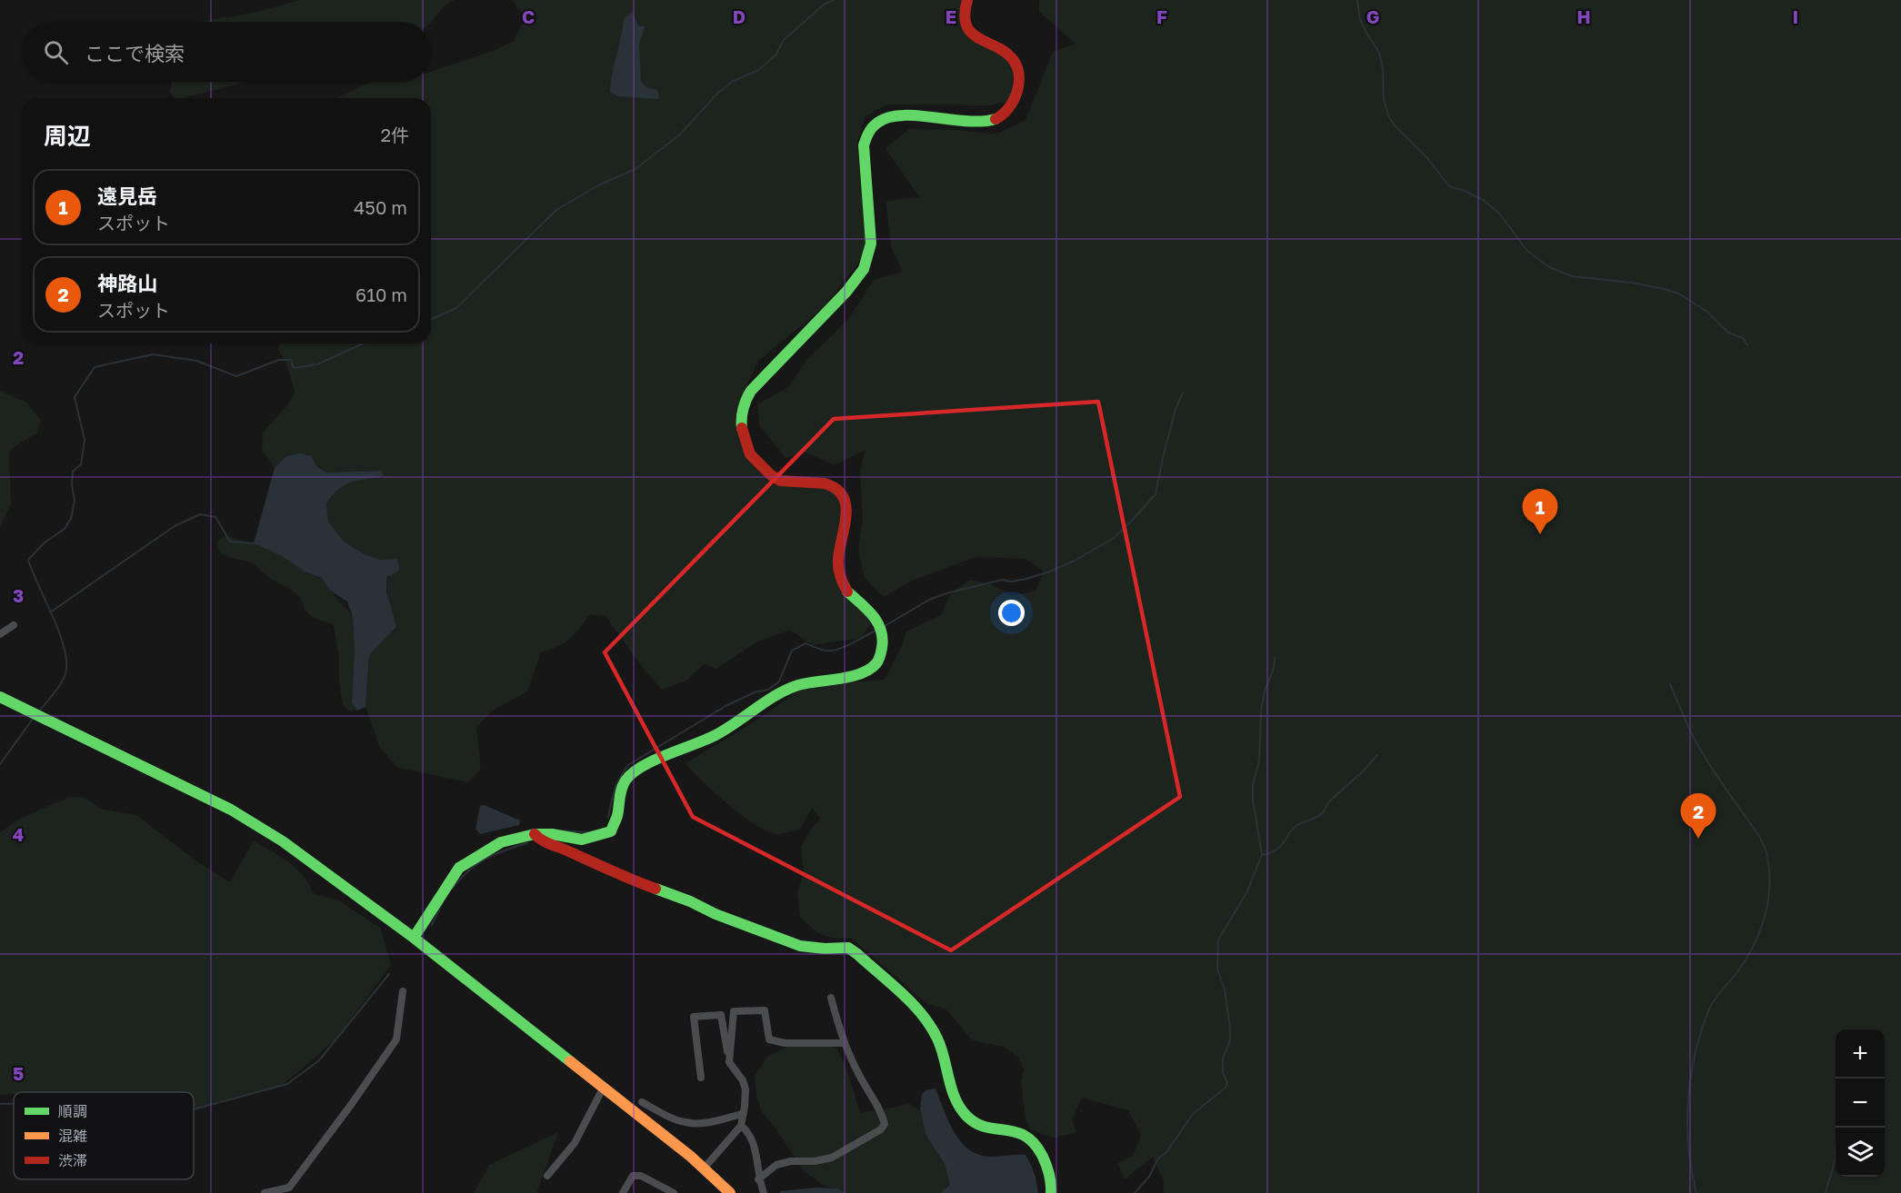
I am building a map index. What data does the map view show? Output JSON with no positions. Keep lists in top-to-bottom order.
{
  "legend": ["順調", "混雑", "渋滞"],
  "page": {
    "search": "ここで検索",
    "heading": ["周辺", "2件"],
    "list": [
      {
        "mark": "1",
        "name": "遠見岳",
        "note": "スポット",
        "value": "450 m"
      },
      {
        "mark": "2",
        "name": "神路山",
        "note": "スポット",
        "value": "610 m"
      }
    ],
    "pins": ["1", "2"],
    "map_buttons": ["+", "−"]
  },
  "grid": {
    "columns": [
      "C",
      "D",
      "E",
      "F",
      "G",
      "H",
      "I"
    ],
    "rows": [
      "2",
      "3",
      "4",
      "5"
    ]
  }
}
